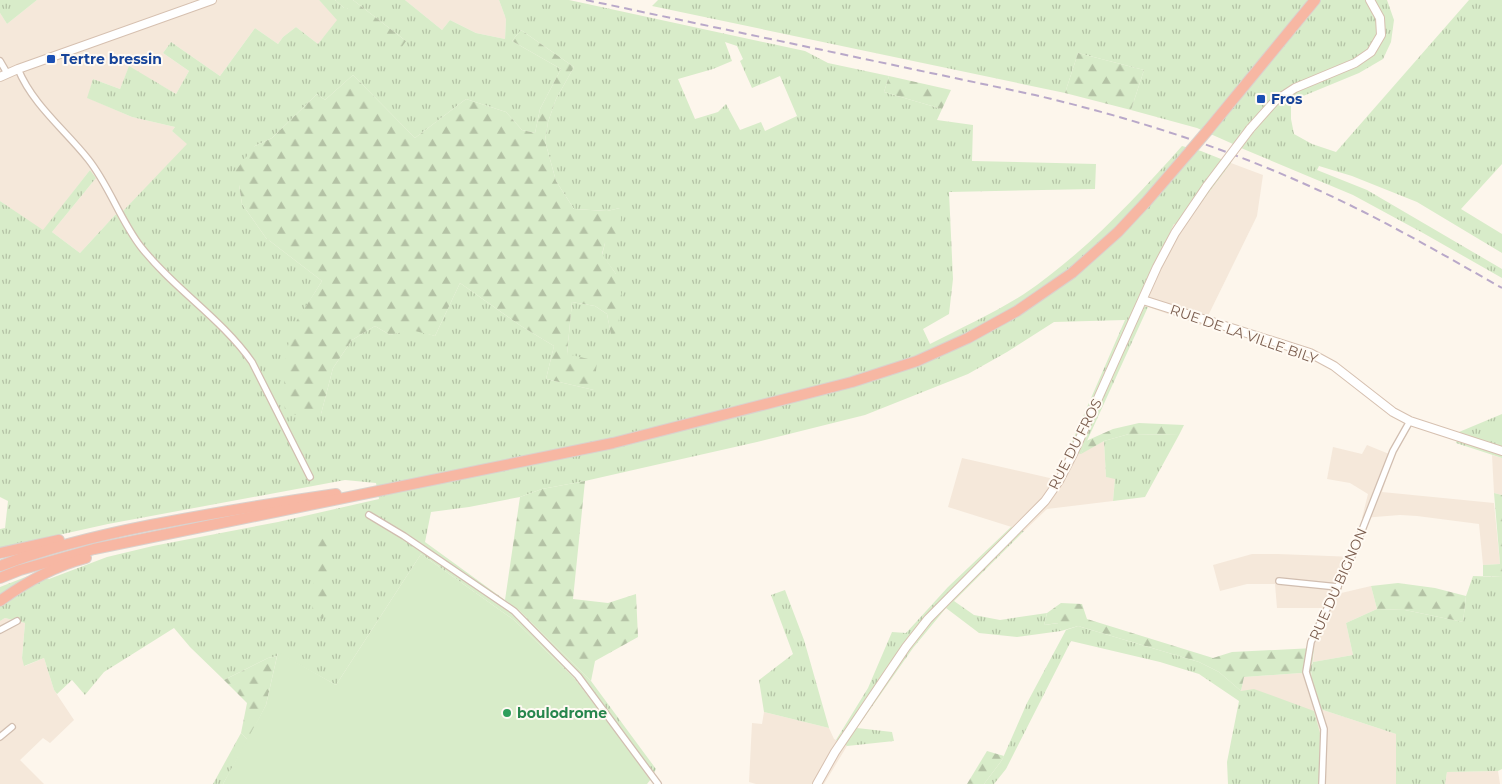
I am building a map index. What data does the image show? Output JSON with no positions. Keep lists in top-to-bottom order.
{
  "streets": {
    "street": ["RUE DE LA VILLE BILY", "RUE DU FROS", "RUE DU BIGNON"]
  },
  "crossings": [
    ["RUE DE LA VILLE BILY", "RUE DU FROS"],
    ["RUE DE LA VILLE BILY", "RUE DU BIGNON"]
  ],
  "places": {
    "transit": ["Tertre bressin", "Fros"],
    "other": ["boulodrome"]
  }
}
